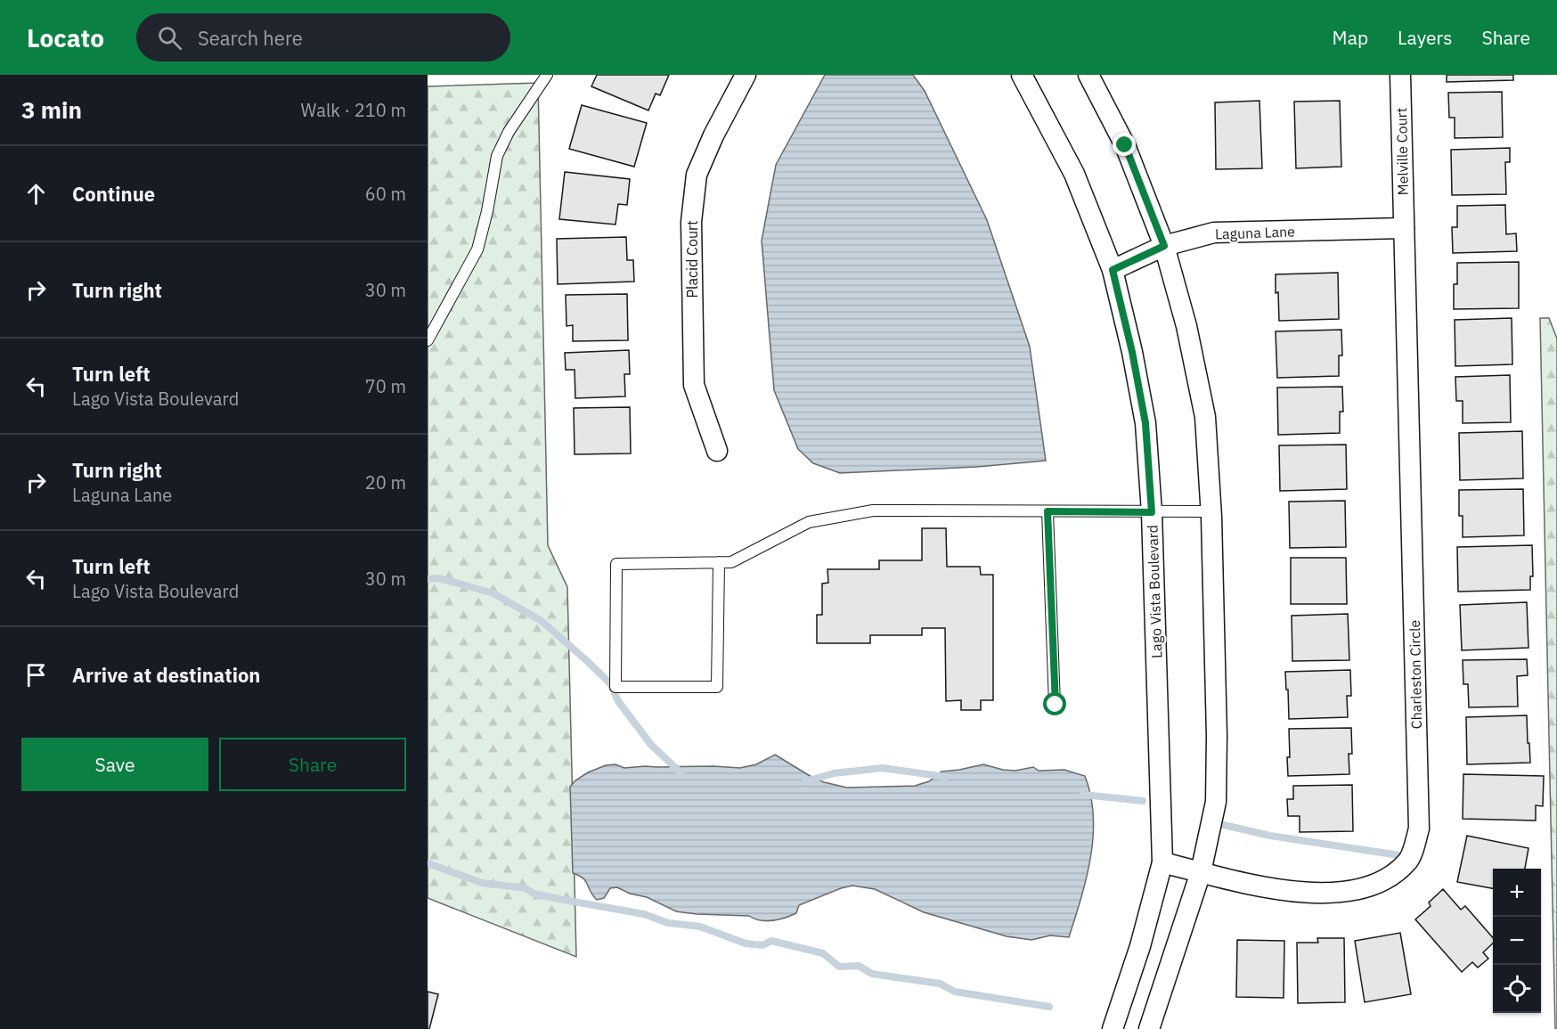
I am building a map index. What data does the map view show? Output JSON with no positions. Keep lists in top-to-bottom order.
{
  "streets": {
    "street": [
      "Melville Court",
      "Laguna Lane",
      "Placid Court",
      "Lago Vista Boulevard",
      "Charleston Circle"
    ]
  },
  "crossings": [
    ["Melville Court", "Laguna Lane"],
    ["Melville Court", "Charleston Circle"],
    ["Laguna Lane", "Lago Vista Boulevard"],
    ["Laguna Lane", "Charleston Circle"],
    ["Lago Vista Boulevard", "Charleston Circle"]
  ],
  "page": {
    "header": "Locato",
    "search": "Search here",
    "nav": ["Map", "Layers", "Share"],
    "heading": ["3 min", "Walk · 210 m"],
    "list": [
      ["Continue", "60 m"],
      ["Turn right", "30 m"],
      ["Turn left", "Lago Vista Boulevard", "70 m"],
      ["Turn right", "Laguna Lane", "20 m"],
      ["Turn left", "Lago Vista Boulevard", "30 m"],
      "Arrive at destination"
    ],
    "buttons": ["Save", "Share"],
    "map_buttons": ["+", "−"]
  }
}
